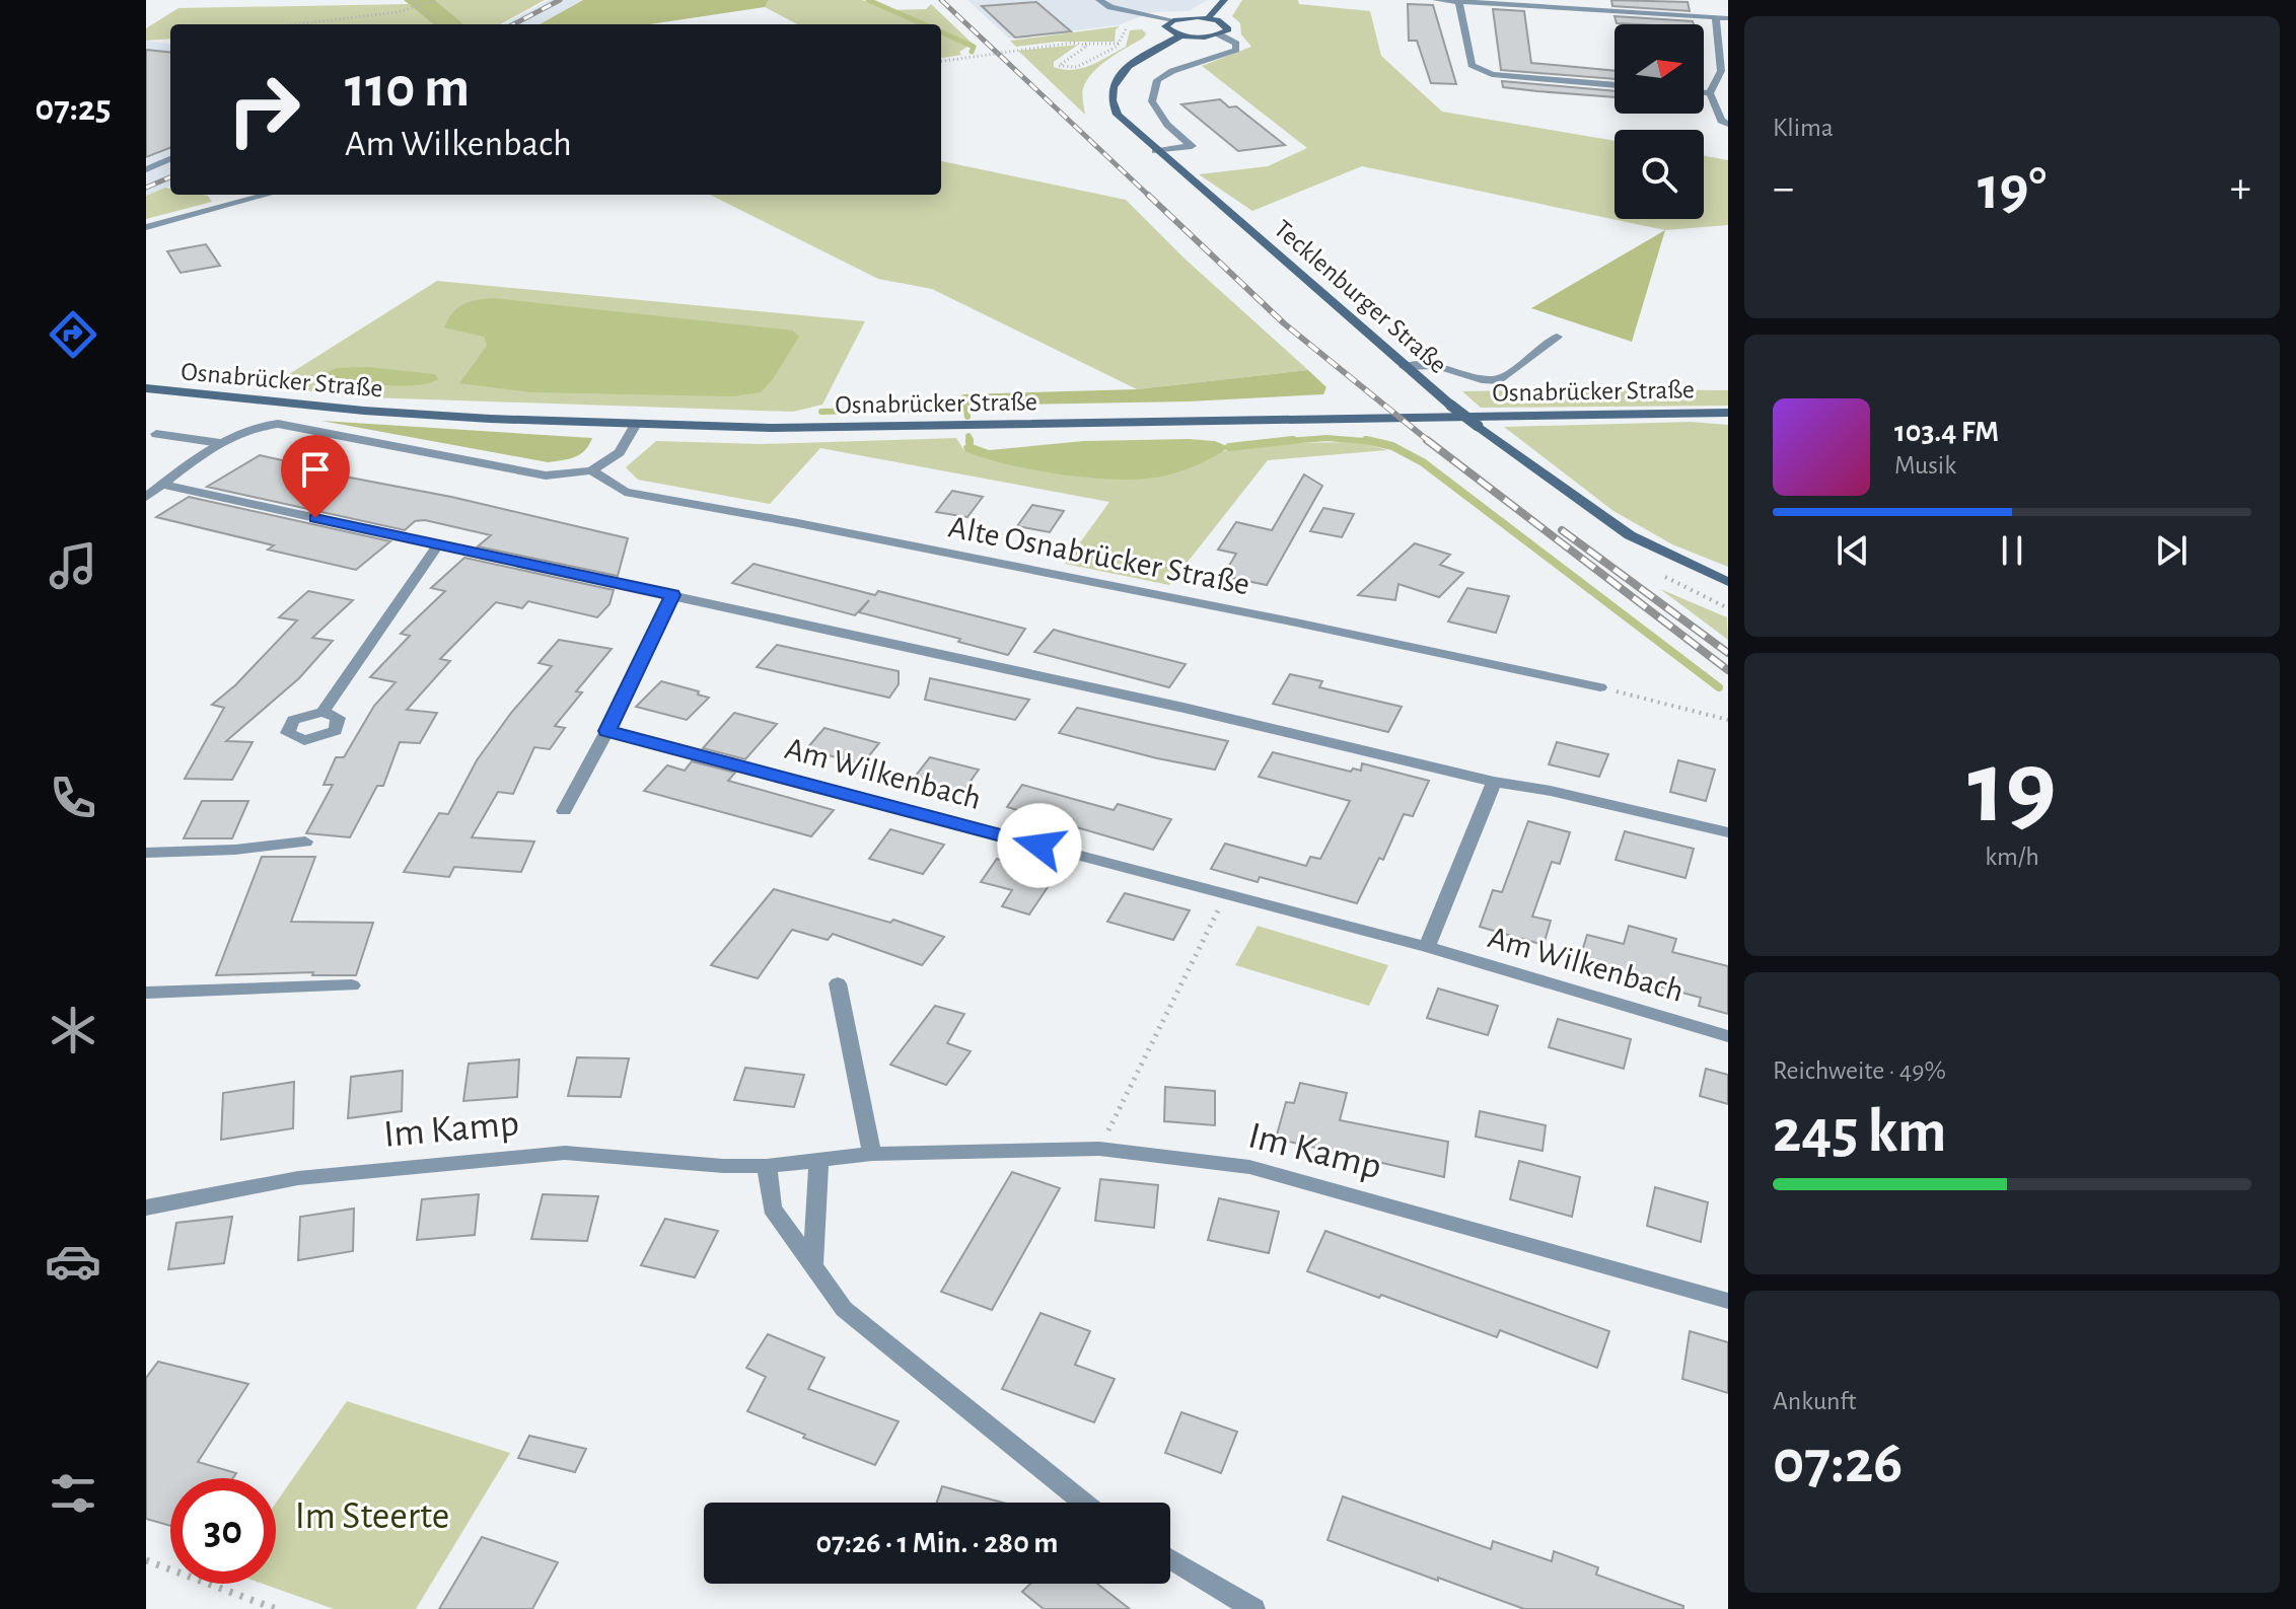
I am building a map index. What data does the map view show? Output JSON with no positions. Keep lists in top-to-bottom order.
{
  "streets": {
    "street": [
      "Tecklenburger Straße",
      "Osnabrücker Straße",
      "Alte Osnabrücker Straße",
      "Am Wilkenbach",
      "Im Kamp"
    ]
  },
  "parks": ["Im Steerte"],
  "north": "right",
  "page": {
    "tabs": "07:25",
    "tile": [
      "Klima",
      ["19", "km/h"],
      ["Reichweite · 49%", "245 km"],
      ["Ankunft", "07:26"]
    ],
    "turn": ["110 m", "Am Wilkenbach"],
    "heat": ["−", "19°", "+"],
    "song": ["103.4 FM", "Musik"],
    "limit": "30",
    "trip": "07:26 · 1 Min. · 280 m"
  }
}
